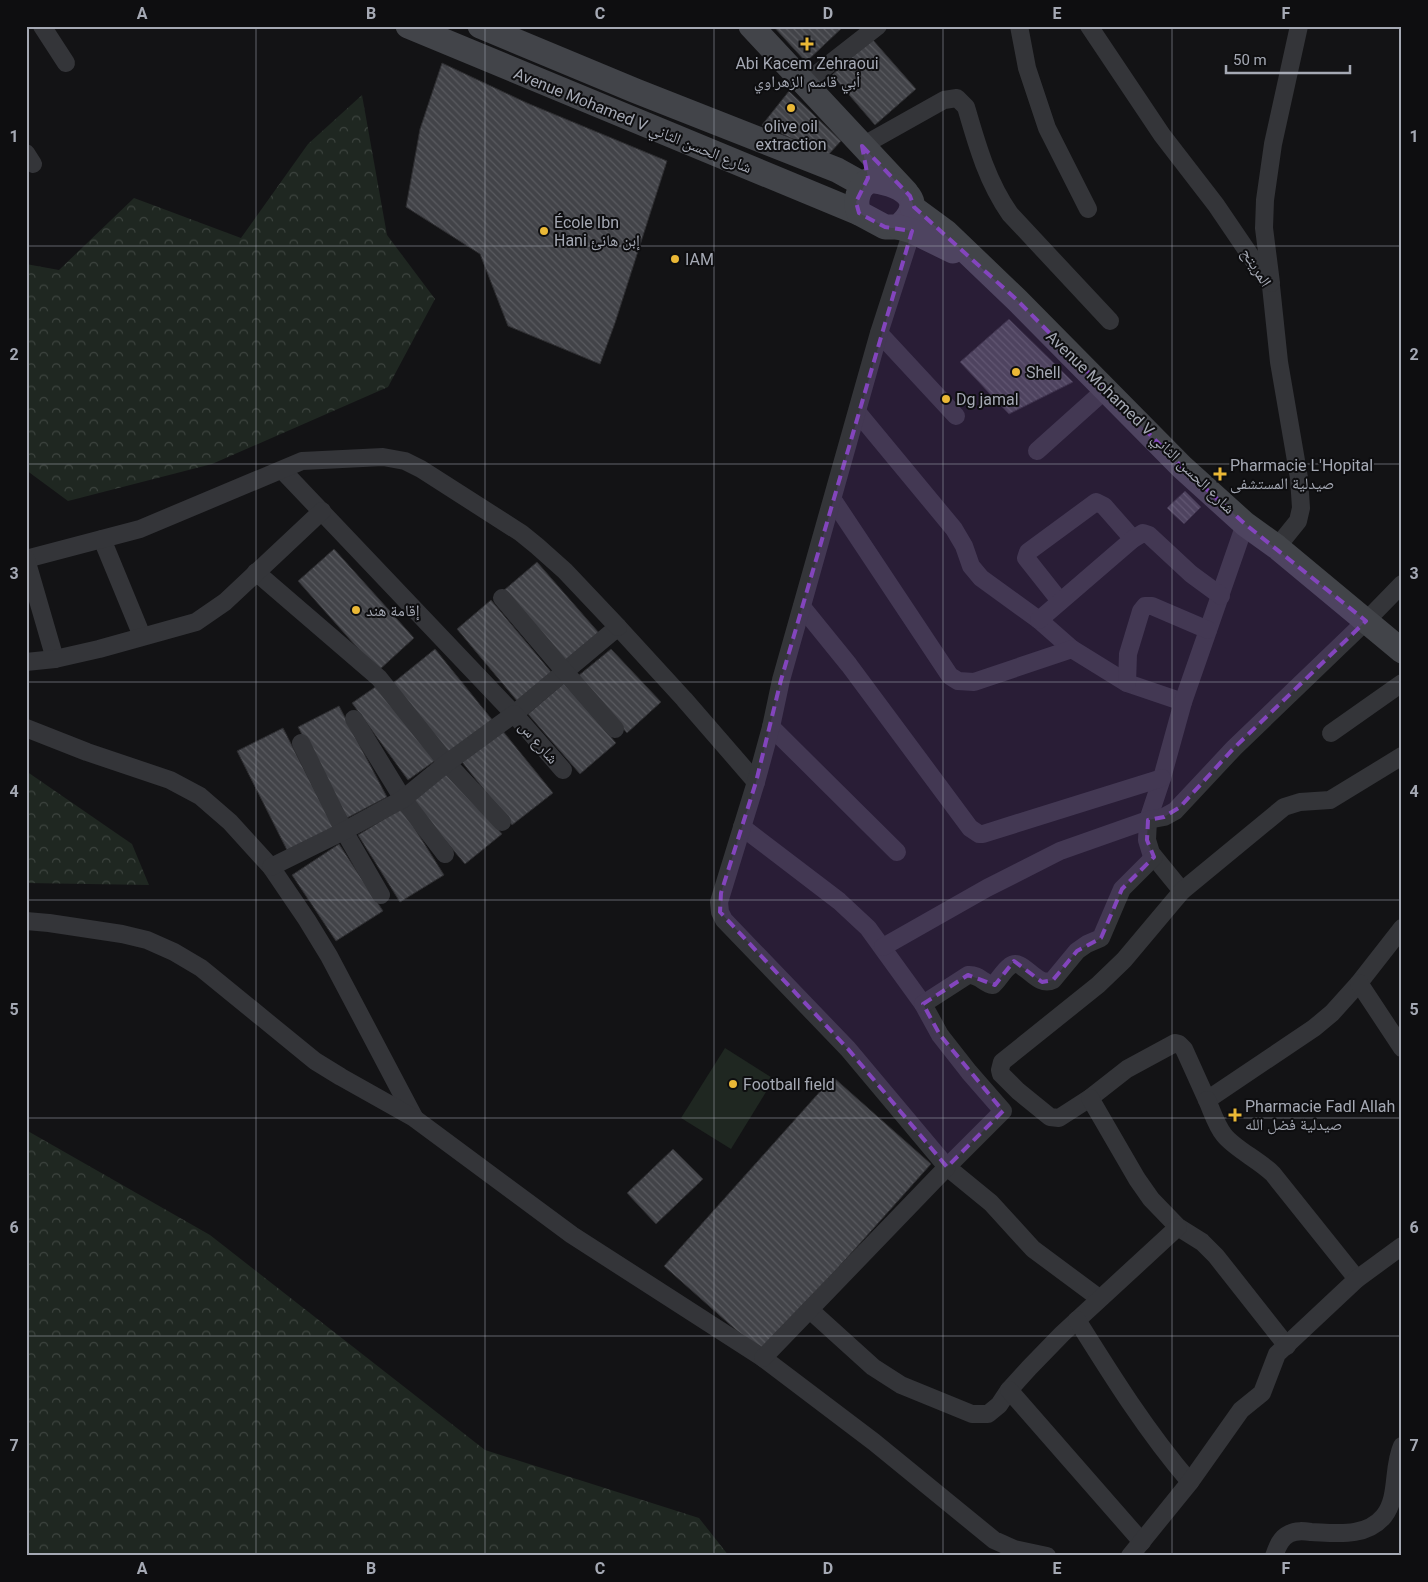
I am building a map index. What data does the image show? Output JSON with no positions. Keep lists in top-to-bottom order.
{
  "streets": {
    "main road": ["Avenue Mohamed V شارع الحسن الثاني"],
    "street": ["المريتح", "شارع س"]
  },
  "crossings": [
    ["Avenue Mohamed V شارع الحسن الثاني", "المريتح"]
  ],
  "places": {
    "health": ["Abi Kacem Zehraoui أبي قاسم الزهراوي", "Pharmacie L'Hopital صيدلية المستشفى", "Pharmacie Fadl Allah صيدلية فضل الله"],
    "other": [
      "olive oil extraction",
      "École Ibn Hani إبن هانئ",
      "IAM",
      "Shell",
      "Dg jamal",
      "إقامة هند",
      "Football field"
    ]
  },
  "scale_bar": "50 m",
  "grid": {
    "columns": [
      "A",
      "B",
      "C",
      "D",
      "E",
      "F"
    ],
    "rows": [
      "1",
      "2",
      "3",
      "4",
      "5",
      "6",
      "7"
    ]
  }
}
